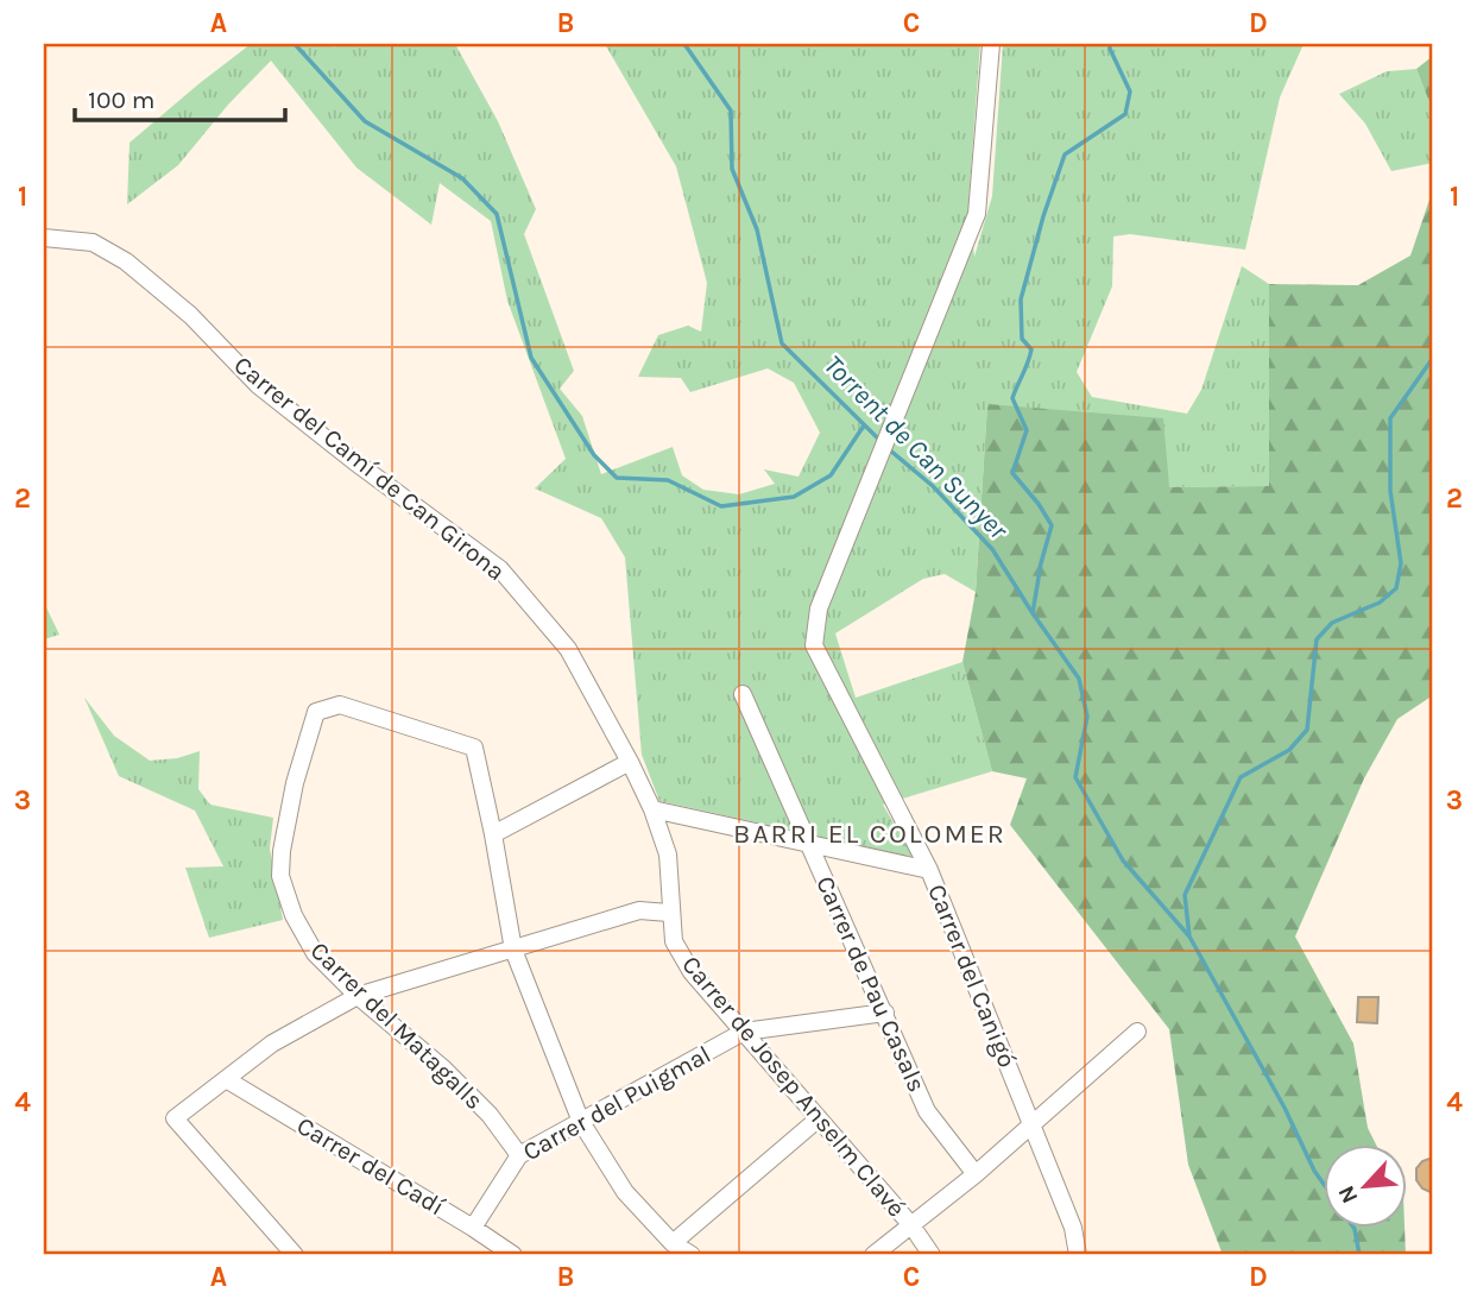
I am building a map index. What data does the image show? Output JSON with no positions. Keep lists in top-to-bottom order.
{
  "streets": {
    "street": [
      "Carrer del Camí de Can Girona",
      "Carrer del Canigó",
      "Carrer de Pau Casals",
      "Carrer del Matagalls",
      "Carrer de Josep Anselm Clavé",
      "Carrer del Puigmal",
      "Carrer del Cadí"
    ]
  },
  "crossings": [
    ["Carrer del Camí de Can Girona", "Carrer de Josep Anselm Clavé"],
    ["Carrer del Matagalls", "Carrer del Puigmal"],
    ["Carrer de Josep Anselm Clavé", "Carrer del Puigmal"],
    ["Carrer del Puigmal", "Carrer del Cadí"]
  ],
  "districts": ["BARRI EL COLOMER"],
  "water": ["Torrent de Can Sunyer"],
  "scale_bar": "100 m",
  "north": "bottom left",
  "grid": {
    "columns": [
      "A",
      "B",
      "C",
      "D"
    ],
    "rows": [
      "1",
      "2",
      "3",
      "4"
    ]
  }
}
